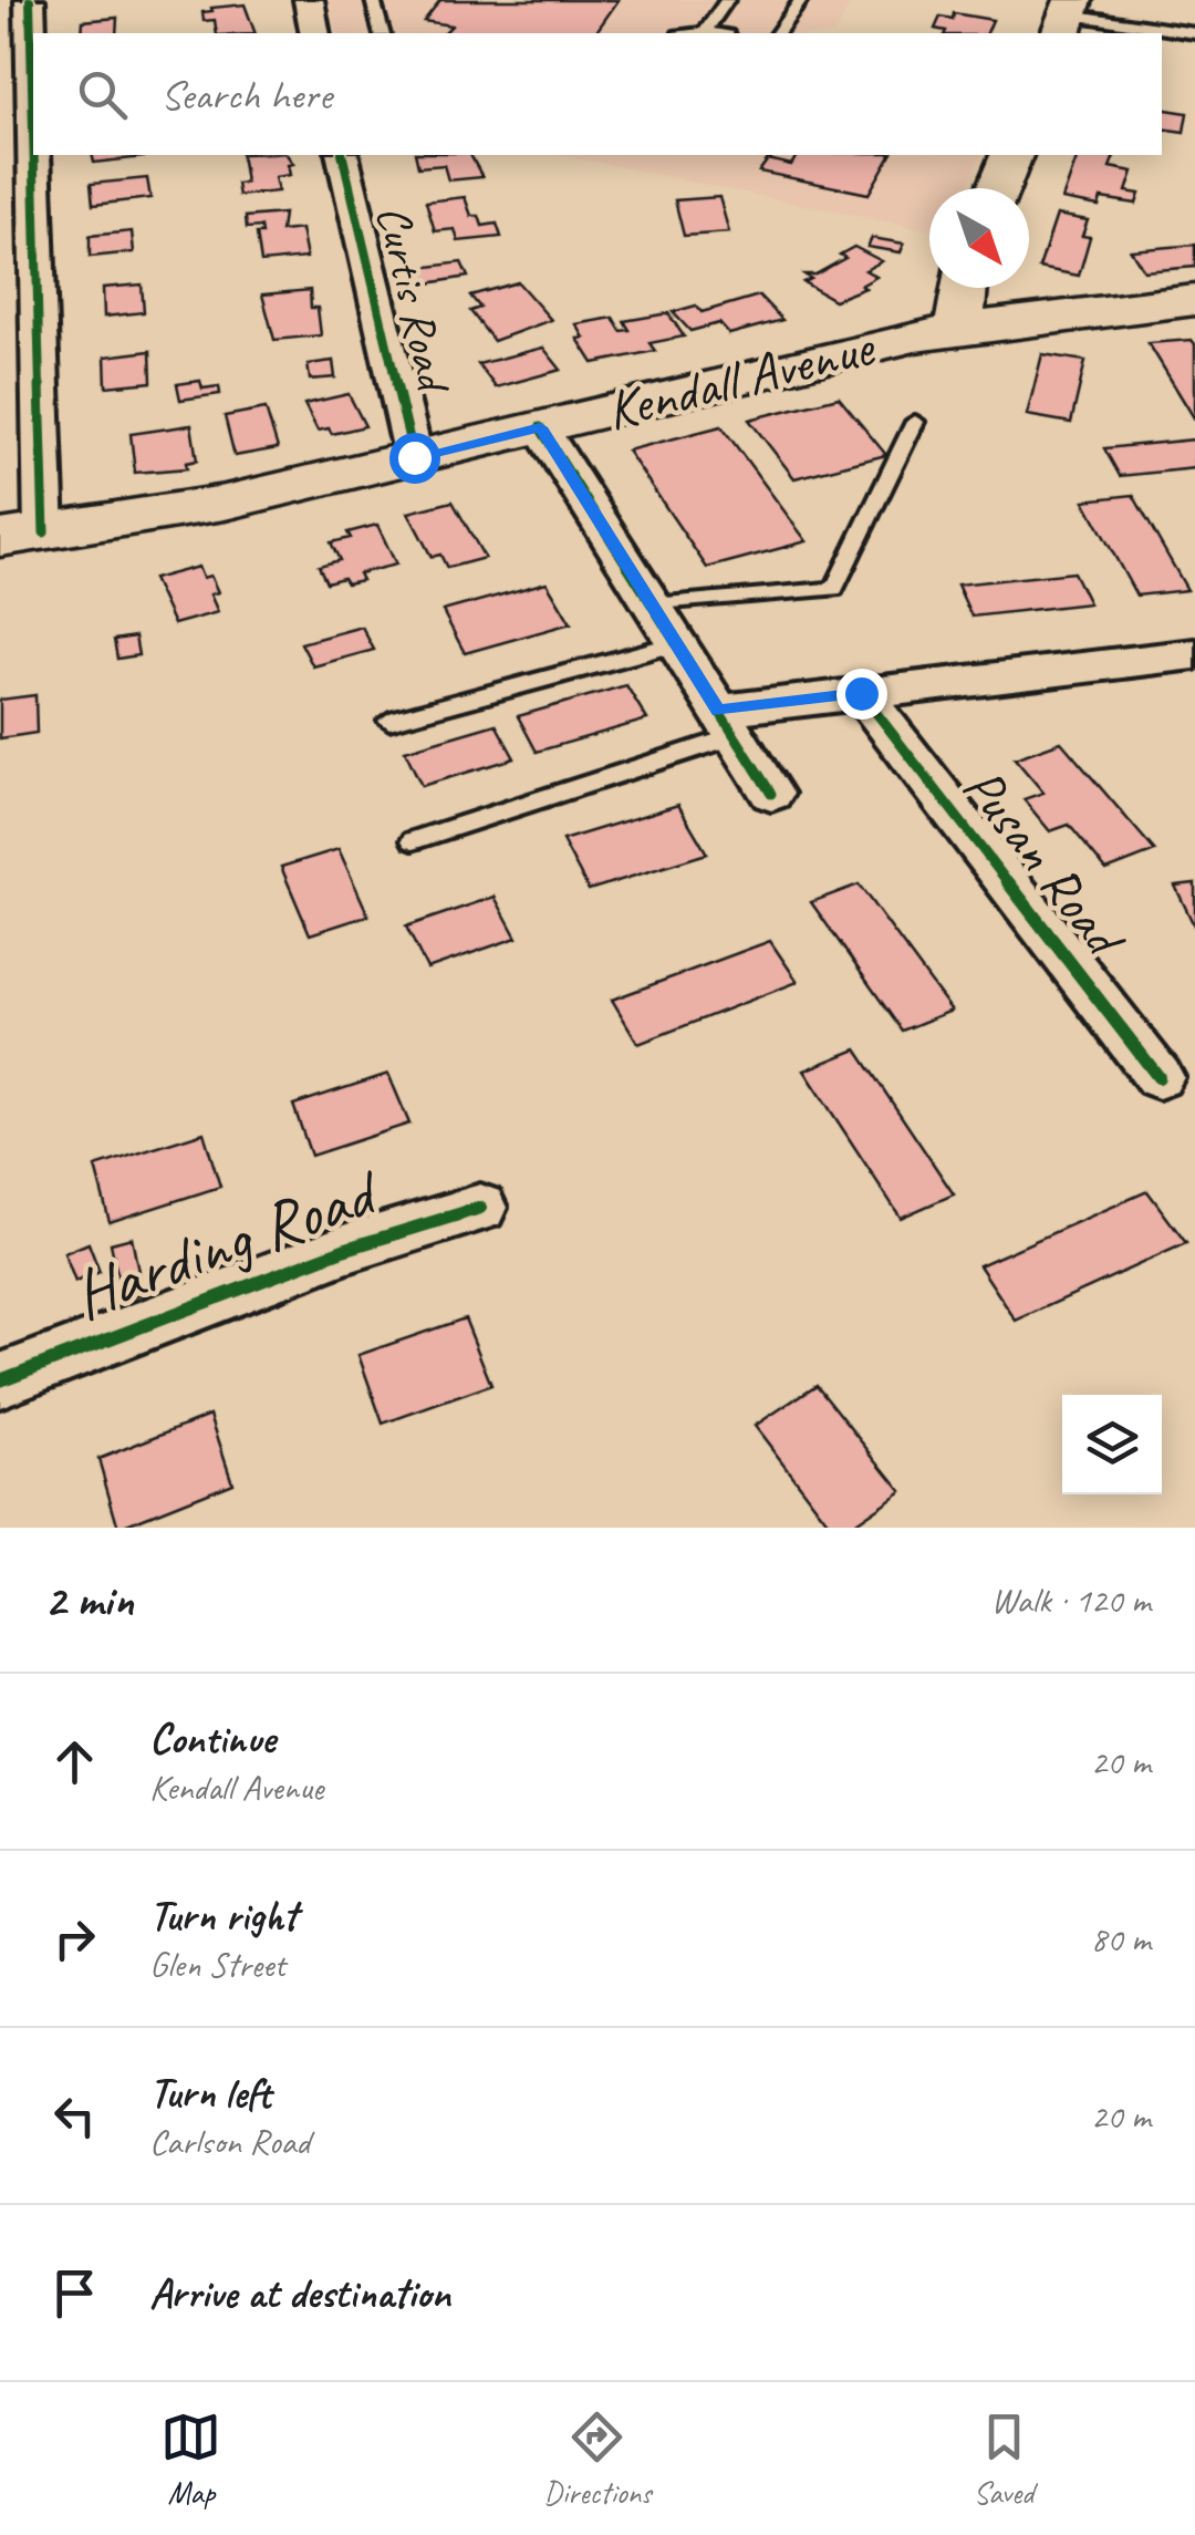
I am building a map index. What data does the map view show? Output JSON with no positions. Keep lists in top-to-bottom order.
{
  "streets": {
    "main road": ["Kendall Avenue"],
    "street": ["Curtis Road", "Pusan Road", "Harding Road"]
  },
  "crossings": [
    ["Curtis Road", "Kendall Avenue"]
  ],
  "north": "bottom right",
  "page": {
    "search": "Search here",
    "heading": ["2 min", "Walk · 120 m"],
    "list": [
      ["Continue", "Kendall Avenue", "20 m"],
      ["Turn right", "Glen Street", "80 m"],
      ["Turn left", "Carlson Road", "20 m"],
      "Arrive at destination"
    ],
    "nav": ["Map", "Directions", "Saved"]
  }
}
